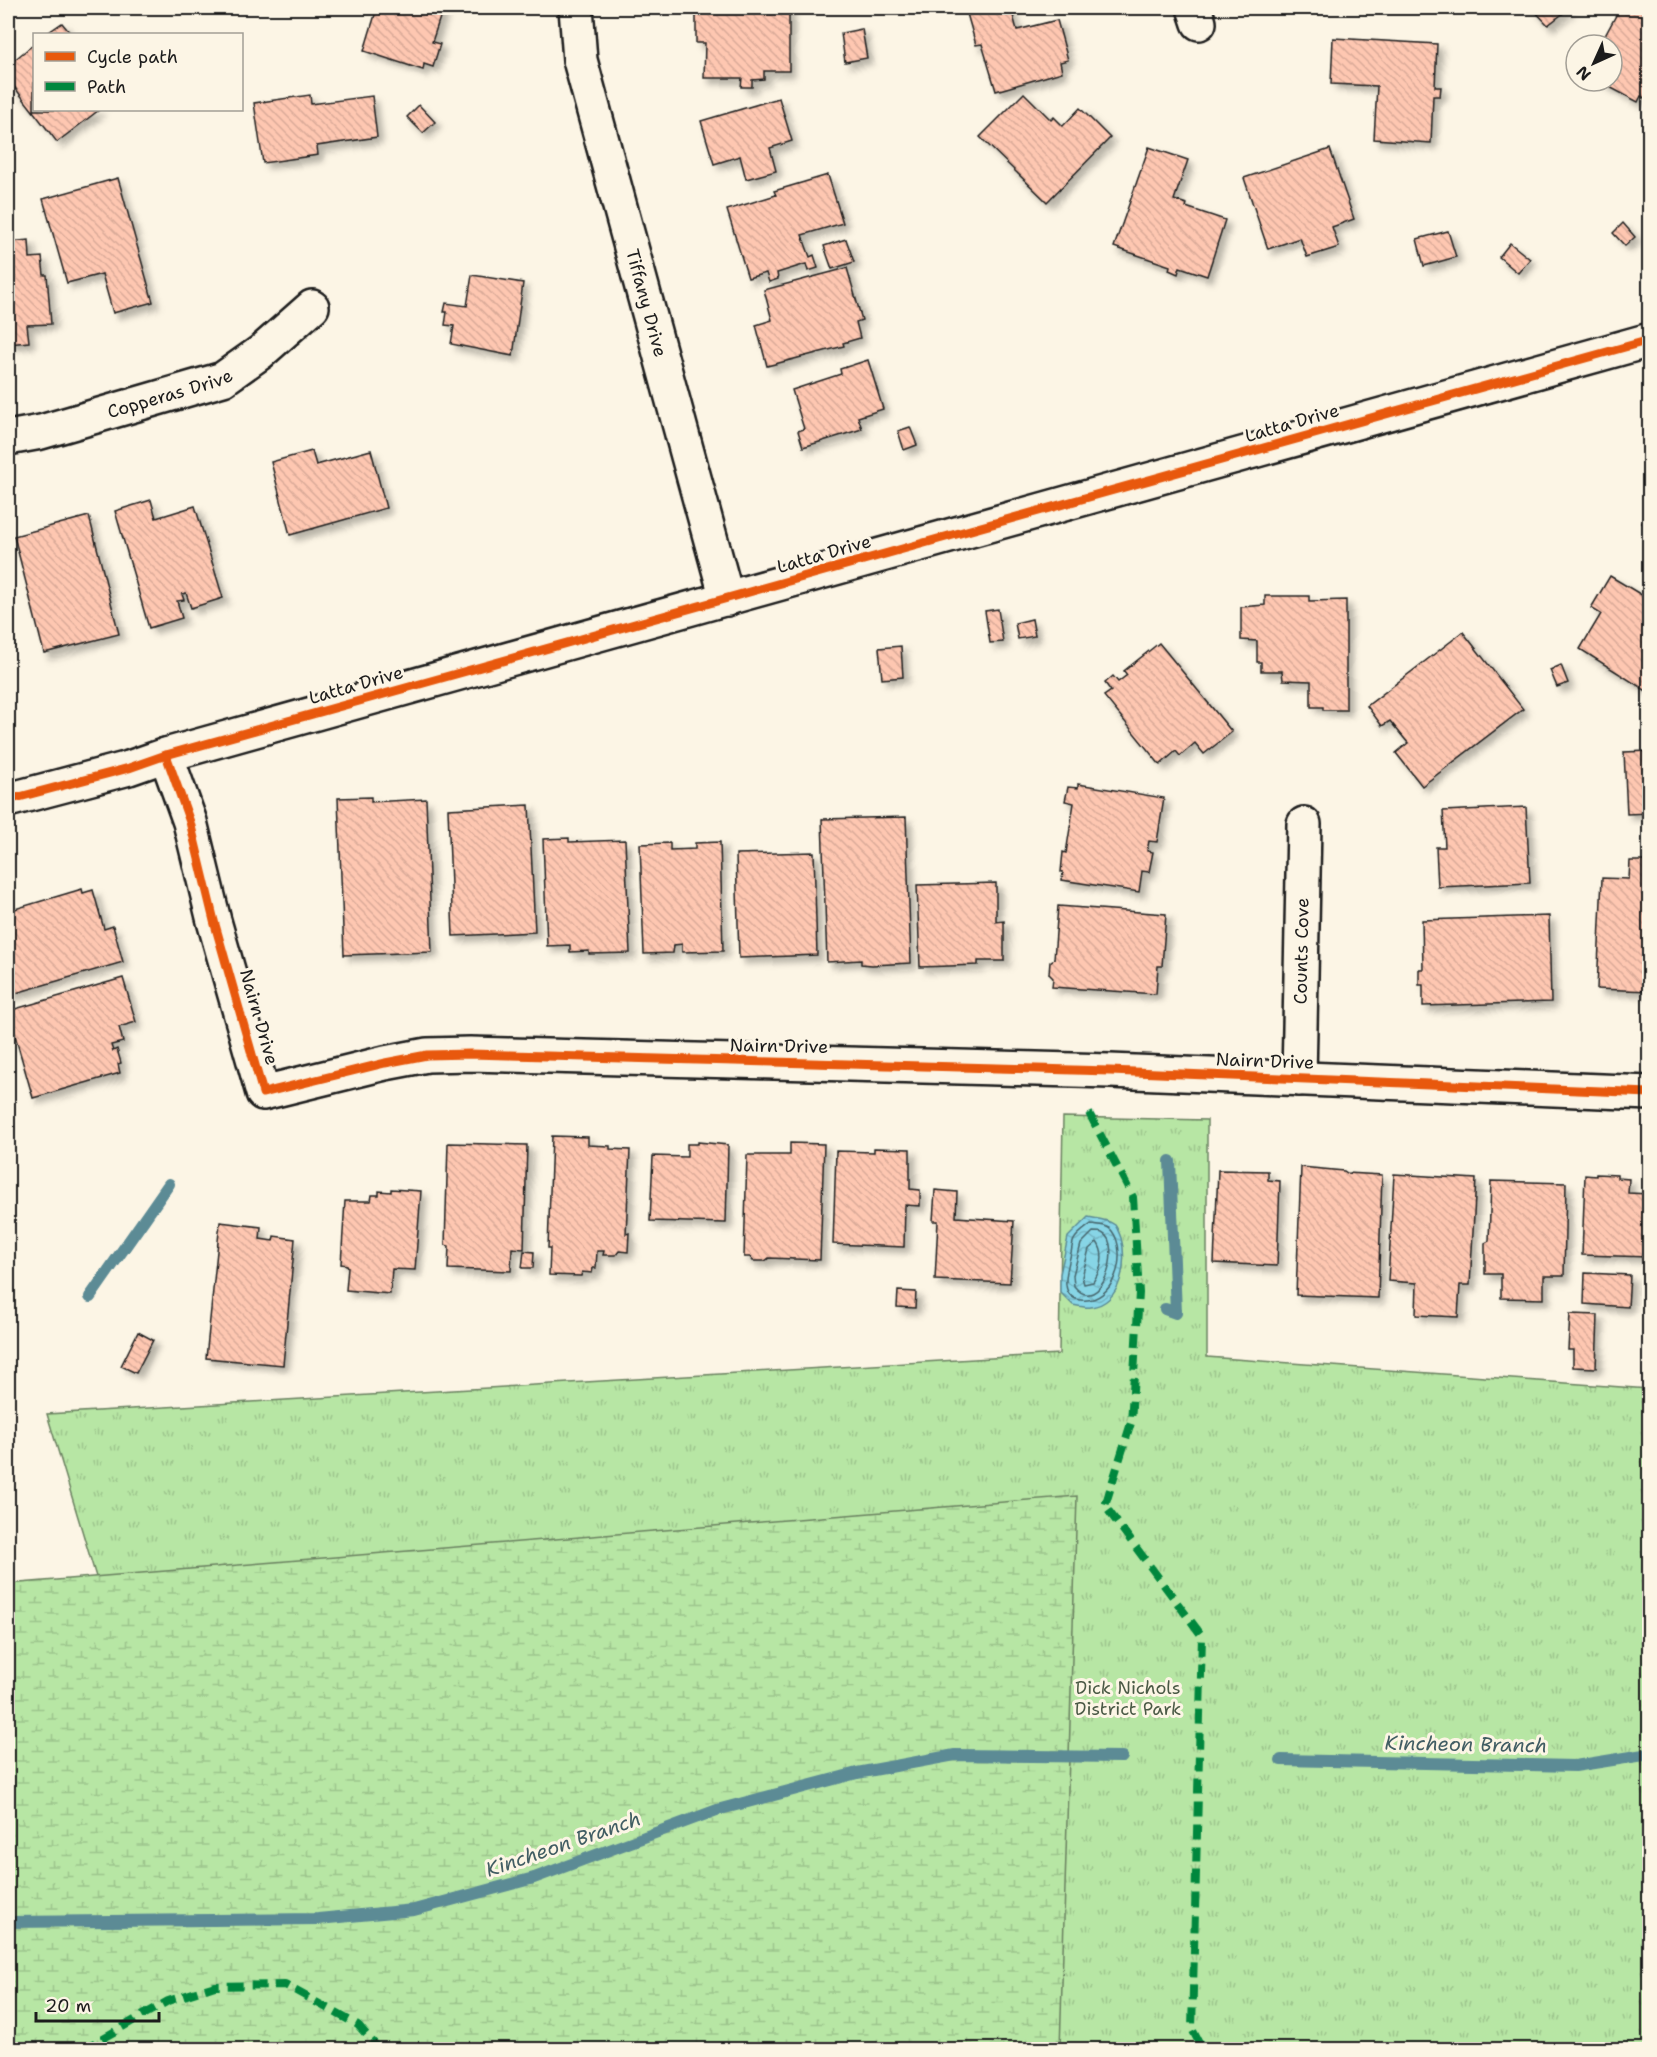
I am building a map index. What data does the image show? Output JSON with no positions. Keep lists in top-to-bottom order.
{
  "streets": {
    "street": [
      "Tiffany Drive",
      "Copperas Drive",
      "Latta Drive",
      "Counts Cove",
      "Nairn Drive"
    ]
  },
  "crossings": [
    ["Tiffany Drive", "Latta Drive"],
    ["Latta Drive", "Nairn Drive"],
    ["Counts Cove", "Nairn Drive"]
  ],
  "water": ["Kincheon Branch"],
  "parks": ["Dick Nichols District Park"],
  "legend": ["Cycle path", "Path"],
  "scale_bar": "20 m",
  "north": "bottom left"
}
